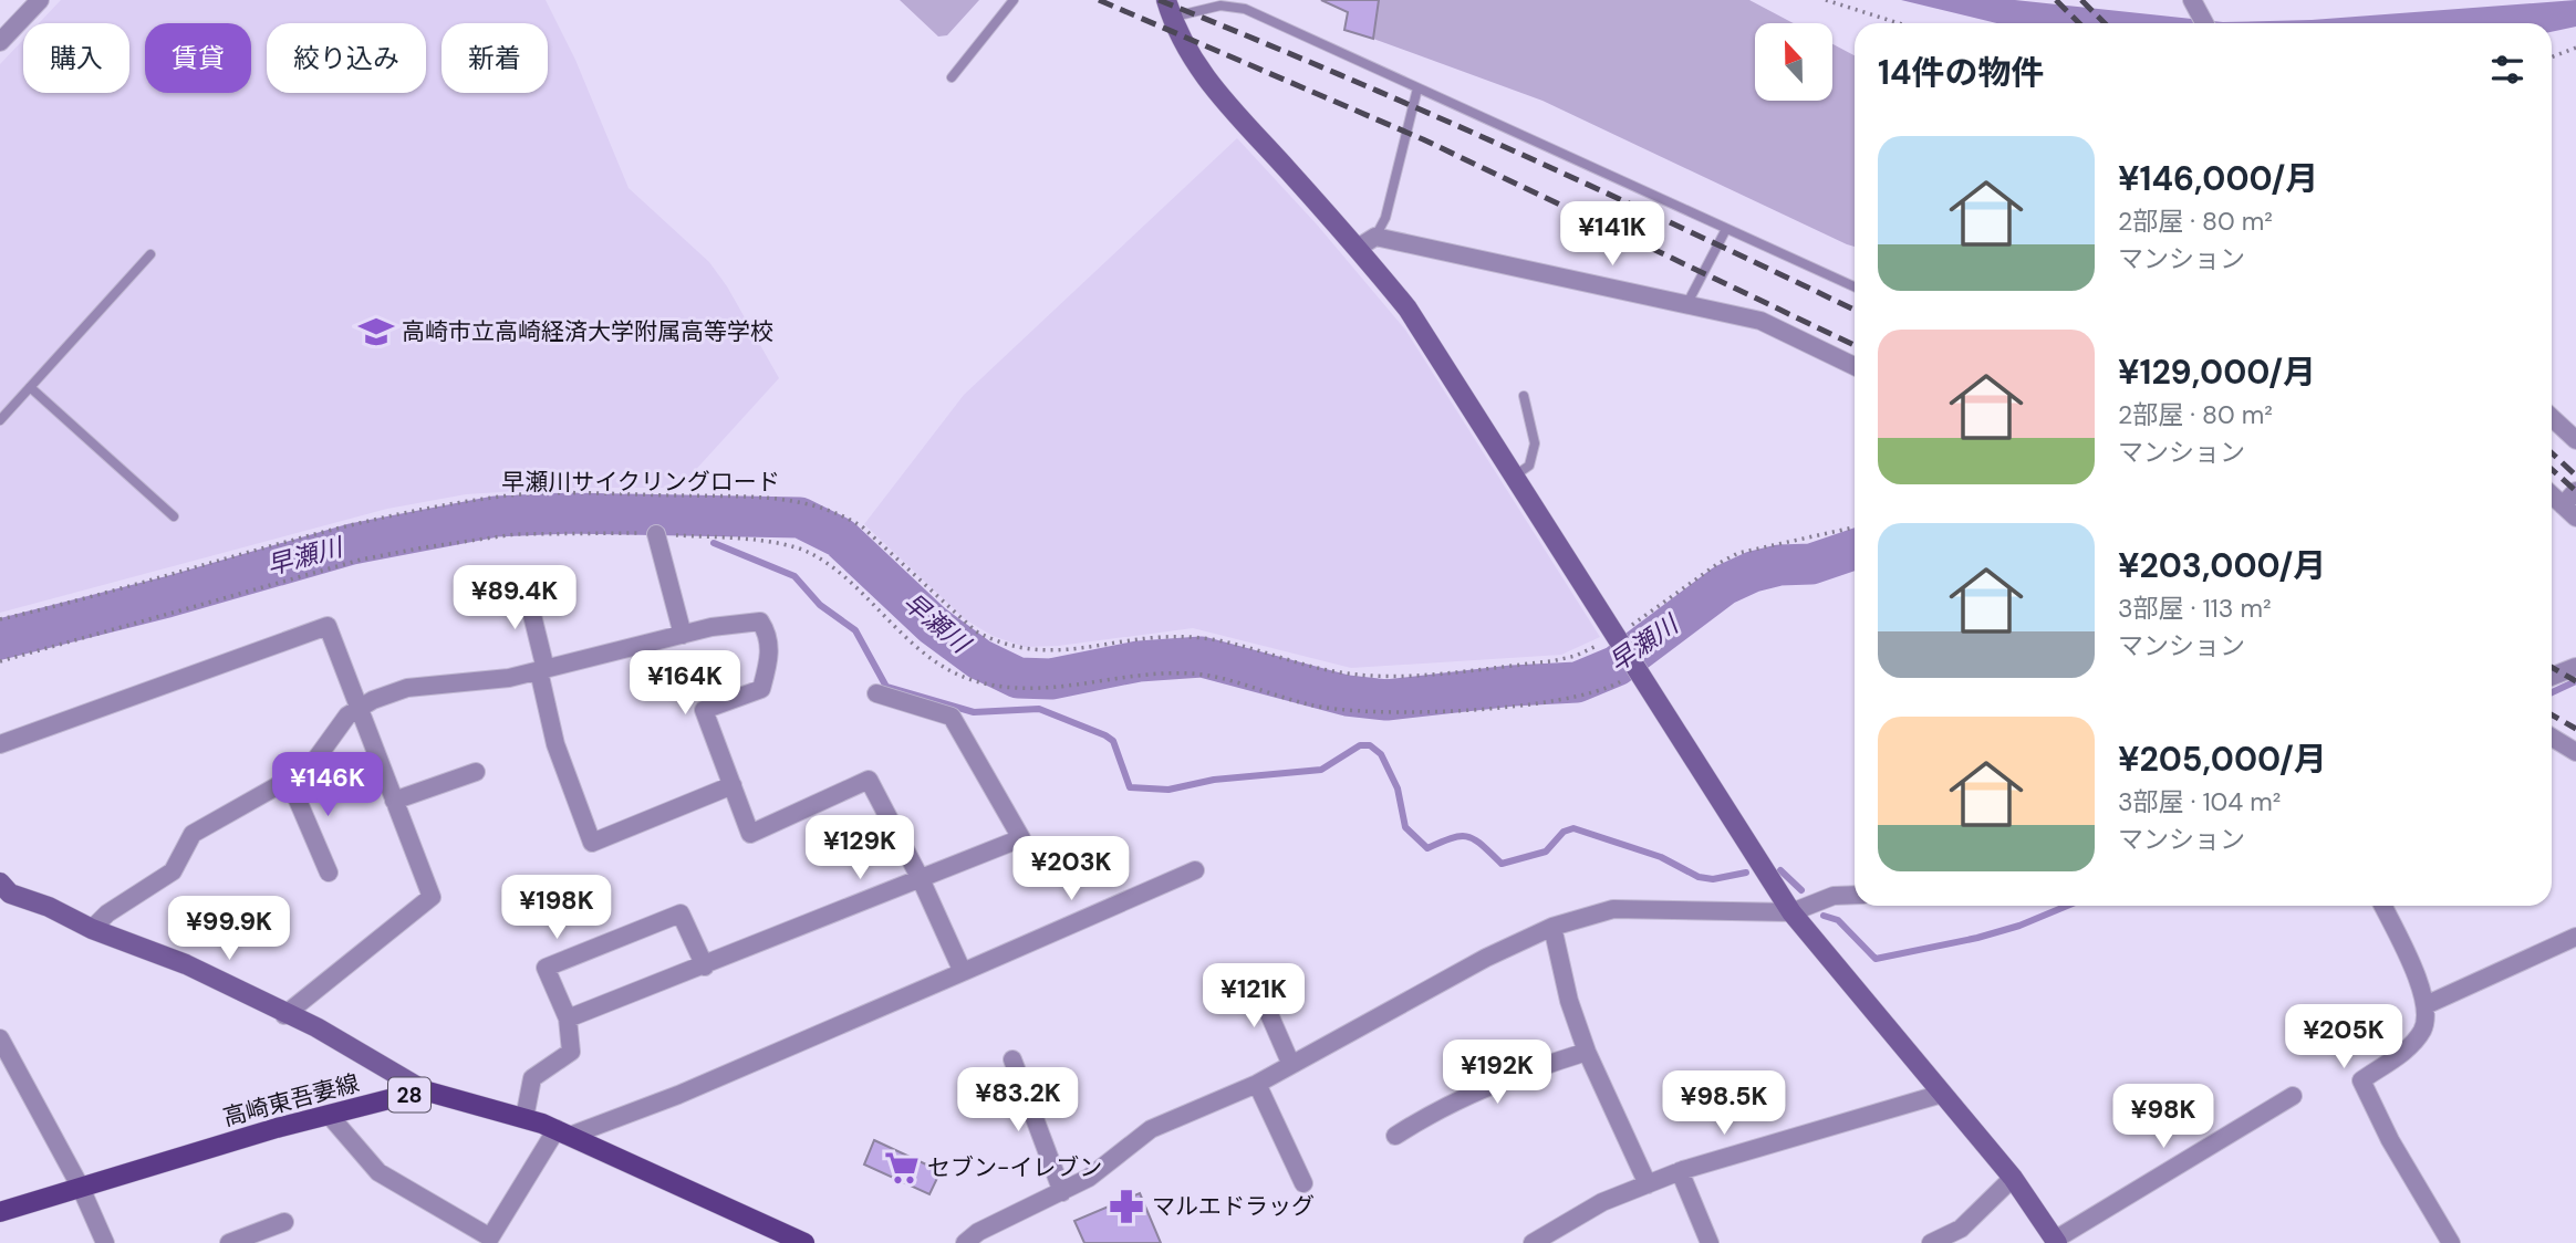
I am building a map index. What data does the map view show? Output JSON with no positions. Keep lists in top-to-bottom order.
{
  "streets": {
    "main road": ["28", "高崎東吾妻線"],
    "path": ["早瀬川サイクリングロード"]
  },
  "crossings": [
    ["28", "高崎東吾妻線"]
  ],
  "water": ["早瀬川"],
  "places": {
    "school or university": ["高崎市立高崎経済大学附属高等学校"],
    "supermarket": ["セブン-イレブン"],
    "pharmacy": ["マルエドラッグ"]
  },
  "north": "top",
  "page": {
    "chip": [
      "購入",
      "賃貸",
      "絞り込み",
      "新着"
    ],
    "heading": "14件の物件",
    "list": [
      {
        "name": "¥146,000/月",
        "note": "2部屋 · 80 m² · マンション"
      },
      {
        "name": "¥129,000/月",
        "note": "2部屋 · 80 m² · マンション"
      },
      {
        "name": "¥203,000/月",
        "note": "3部屋 · 113 m² · マンション"
      },
      {
        "name": "¥205,000/月",
        "note": "3部屋 · 104 m² · マンション"
      }
    ],
    "price": [
      "¥141K",
      "¥89.4K",
      "¥164K",
      "¥146K",
      "¥129K",
      "¥203K",
      "¥198K",
      "¥99.9K",
      "¥121K",
      "¥205K",
      "¥192K",
      "¥83.2K",
      "¥98.5K",
      "¥98K"
    ]
  }
}
